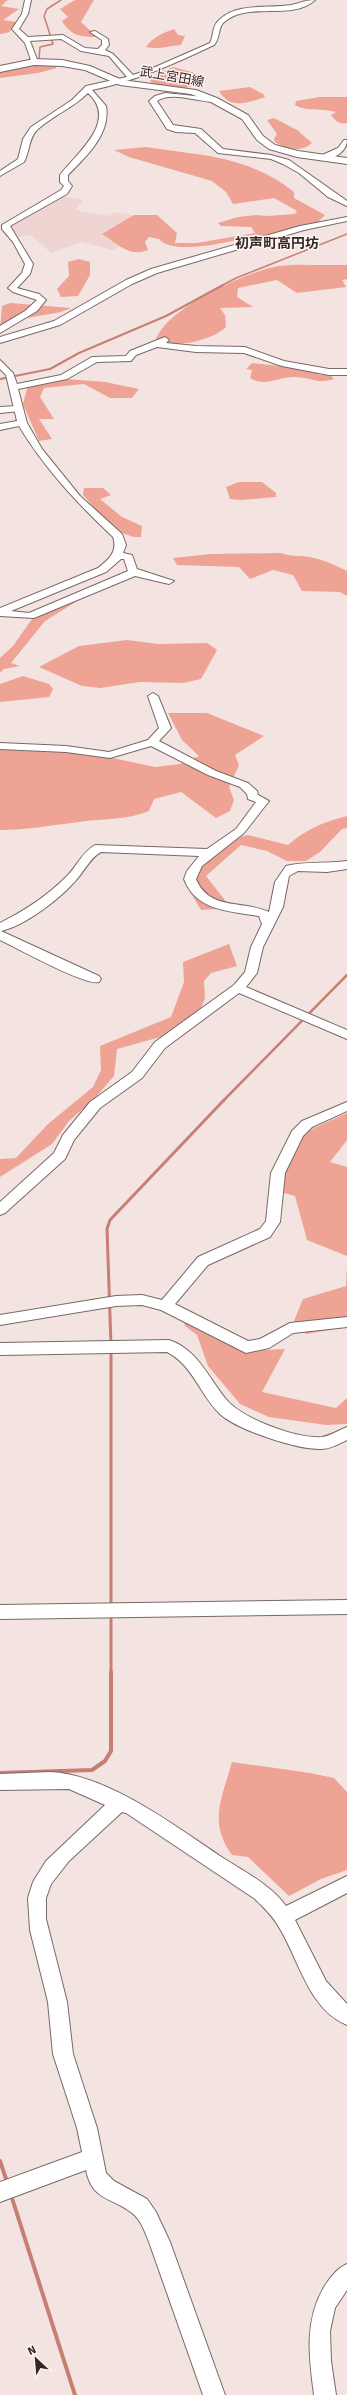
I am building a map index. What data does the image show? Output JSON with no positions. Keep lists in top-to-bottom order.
{
  "streets": {
    "main road": ["武上宮田線"]
  },
  "districts": ["初声町高円坊"],
  "north": "top left"
}
